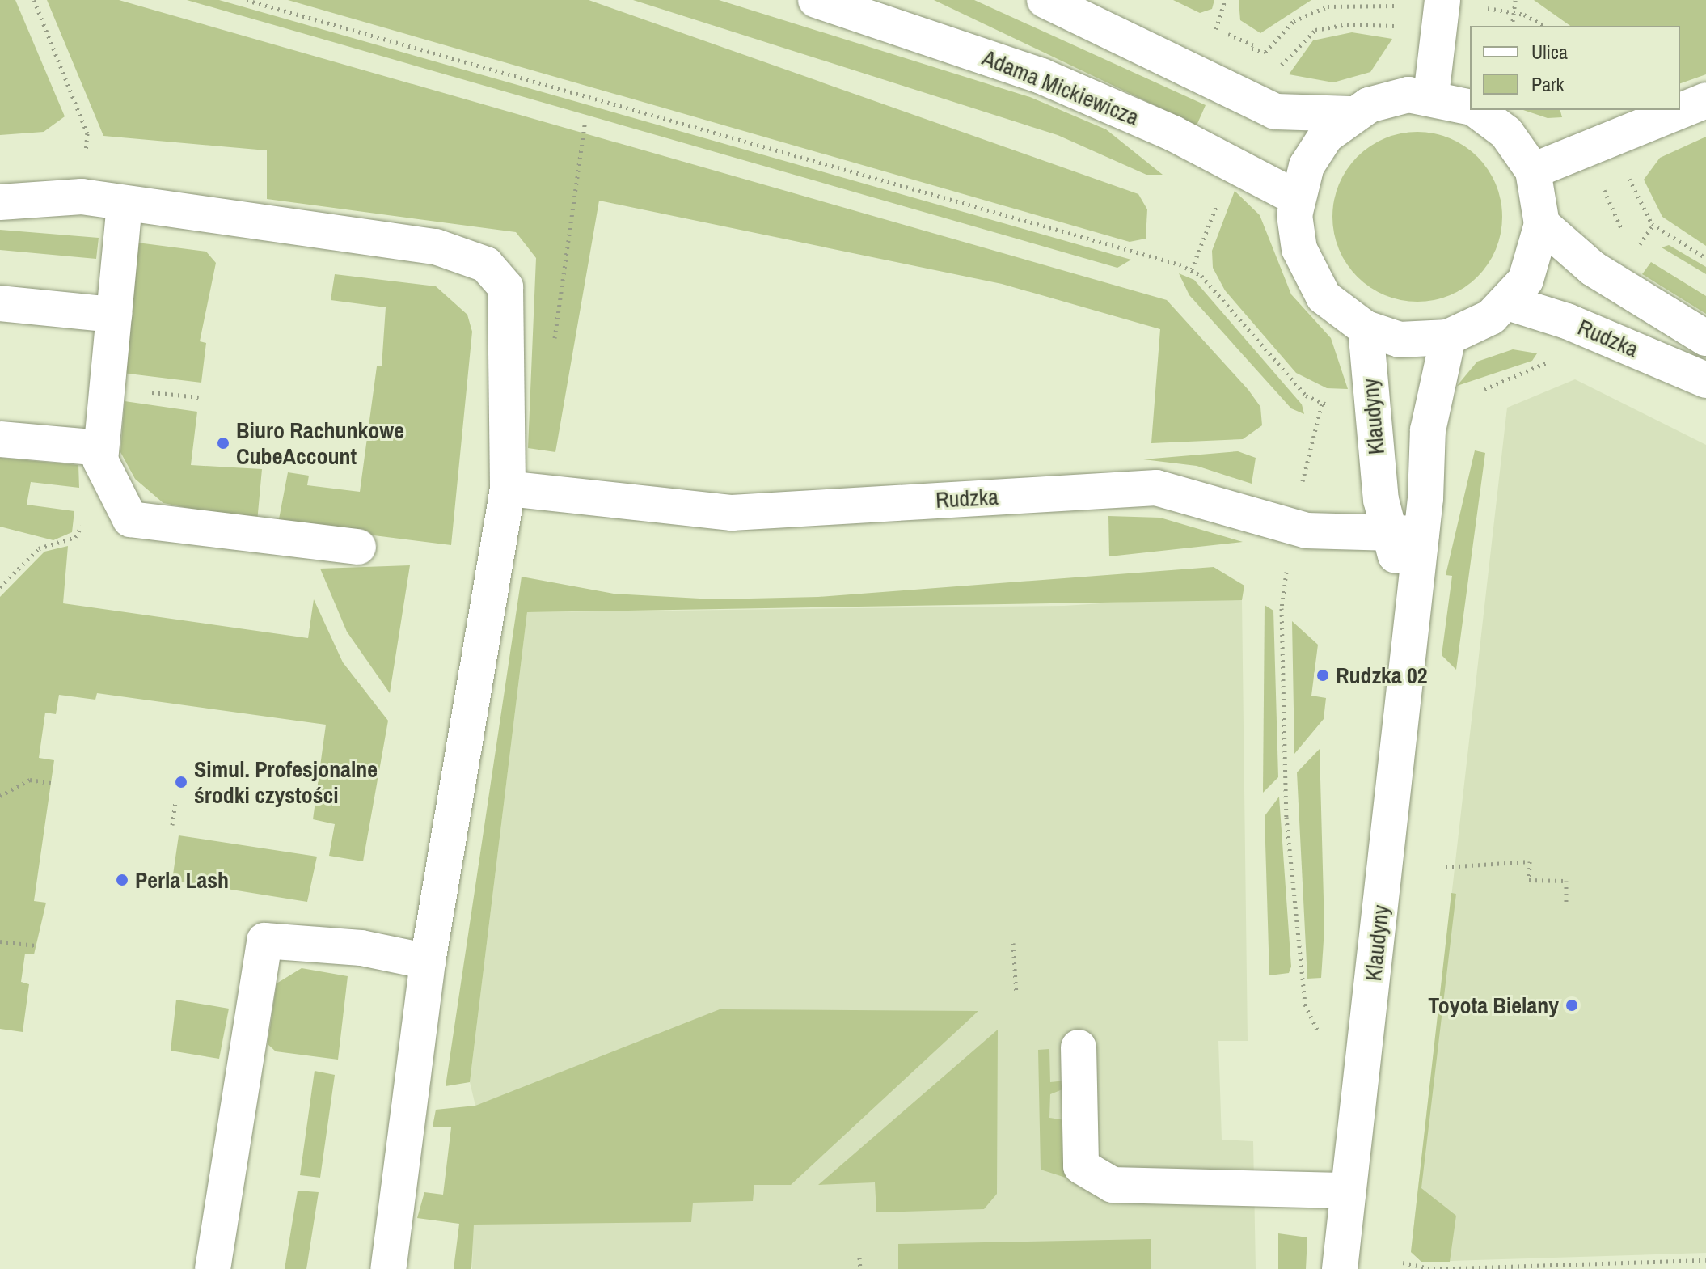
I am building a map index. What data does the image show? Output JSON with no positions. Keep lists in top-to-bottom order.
{
  "streets": {
    "street": ["Adama Mickiewicza", "Rudzka", "Klaudyny"]
  },
  "crossings": [
    ["Rudzka", "Klaudyny"]
  ],
  "places": [
    "Biuro Rachunkowe CubeAccount",
    "Rudzka 02",
    "Simul. Profesjonalne środki czystości",
    "Perla Lash",
    "Toyota Bielany"
  ],
  "legend": ["Ulica", "Park"]
}
